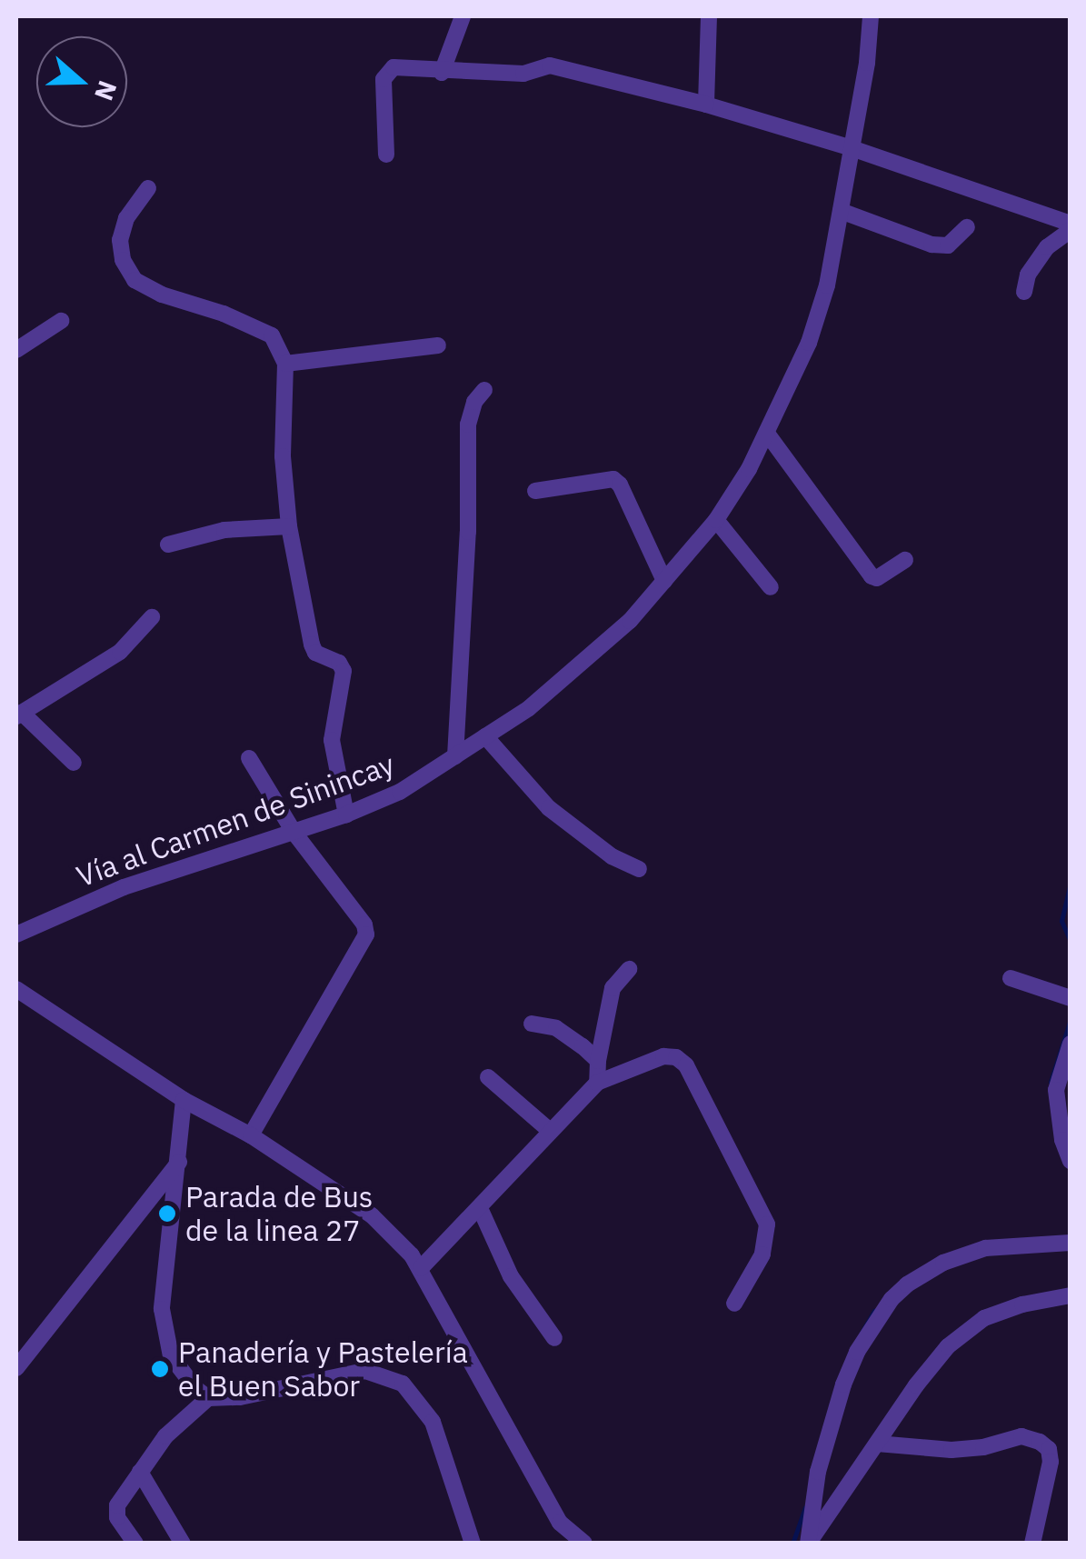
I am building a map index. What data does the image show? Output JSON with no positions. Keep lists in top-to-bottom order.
{
  "streets": {
    "street": ["Vía al Carmen de Sinincay"]
  },
  "places": ["Parada de Bus de la linea 27", "Panadería y Pastelería el Buen Sabor"],
  "north": "right"
}
